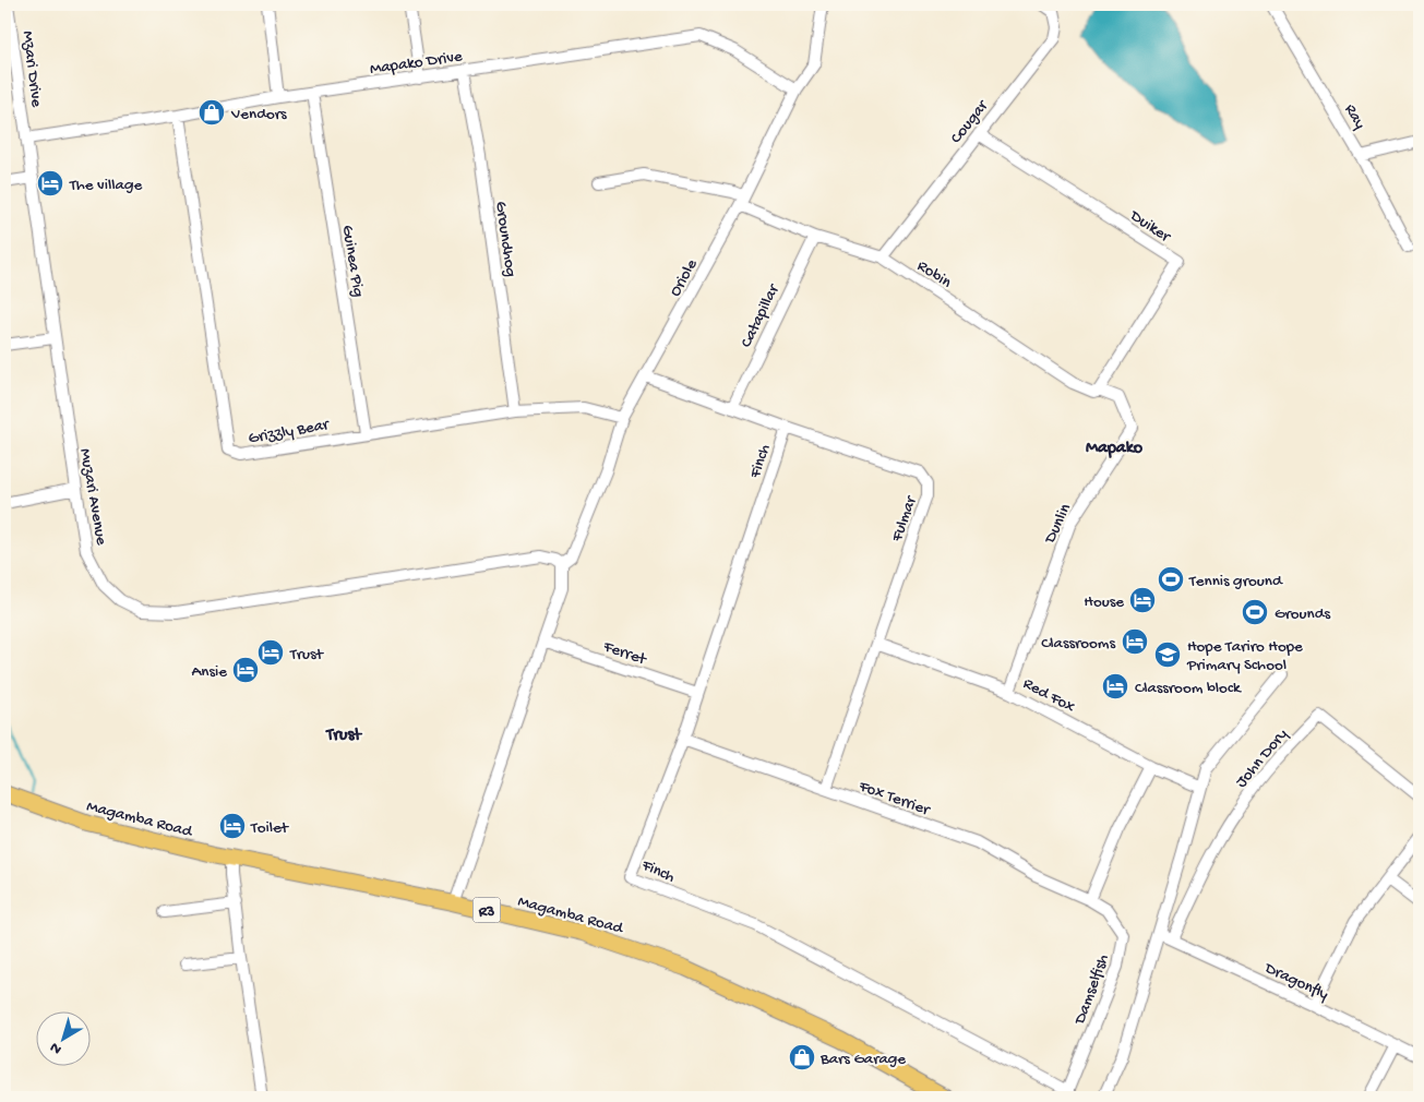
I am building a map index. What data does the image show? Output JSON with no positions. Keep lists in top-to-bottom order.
{
  "streets": {
    "highway": ["Magamba Road", "R3"],
    "street": [
      "Mapako Drive",
      "Mzari Drive",
      "Ray",
      "Cougar",
      "Duiker",
      "Groundhog",
      "Guinea Pig",
      "Robin",
      "Oriole",
      "Catapillar",
      "Grizzly Bear",
      "Finch",
      "Muzari Avenue",
      "Fulmar",
      "Dunlin",
      "Ferret",
      "Red Fox",
      "John Dory",
      "Fox Terrier",
      "Dragonfly",
      "Damselfish"
    ]
  },
  "crossings": [
    ["Mapako Drive", "Mzari Drive"],
    ["Mapako Drive", "Groundhog"],
    ["Mapako Drive", "Guinea Pig"],
    ["Mapako Drive", "Oriole"],
    ["Mapako Drive", "Grizzly Bear"],
    ["Mapako Drive", "Muzari Avenue"],
    ["Mzari Drive", "Muzari Avenue"],
    ["Cougar", "Duiker"],
    ["Cougar", "Robin"],
    ["Duiker", "Robin"],
    ["Duiker", "Dunlin"],
    ["Groundhog", "Grizzly Bear"],
    ["Guinea Pig", "Grizzly Bear"],
    ["Robin", "Oriole"],
    ["Robin", "Catapillar"],
    ["Robin", "Dunlin"],
    ["Oriole", "Grizzly Bear"],
    ["Oriole", "Muzari Avenue"],
    ["Oriole", "Fulmar"],
    ["Catapillar", "Fulmar"],
    ["Finch", "Fulmar"],
    ["Finch", "Ferret"],
    ["Finch", "Fox Terrier"],
    ["Finch", "Damselfish"],
    ["Fulmar", "Red Fox"],
    ["Fulmar", "Fox Terrier"],
    ["Dunlin", "Red Fox"],
    ["John Dory", "Dragonfly"],
    ["Fox Terrier", "Damselfish"]
  ],
  "districts": ["Mapako", "Trust"],
  "places": {
    "shop": ["Vendors", "Bars Garage"],
    "hotel": [
      "The village",
      "House",
      "Classrooms",
      "Trust",
      "Ansie",
      "Classroom block",
      "Toilet"
    ],
    "sports": ["Tennis ground", "Grounds"],
    "school or university": ["Hope Tariro Hope Primary School"]
  },
  "north": "bottom left"
}
